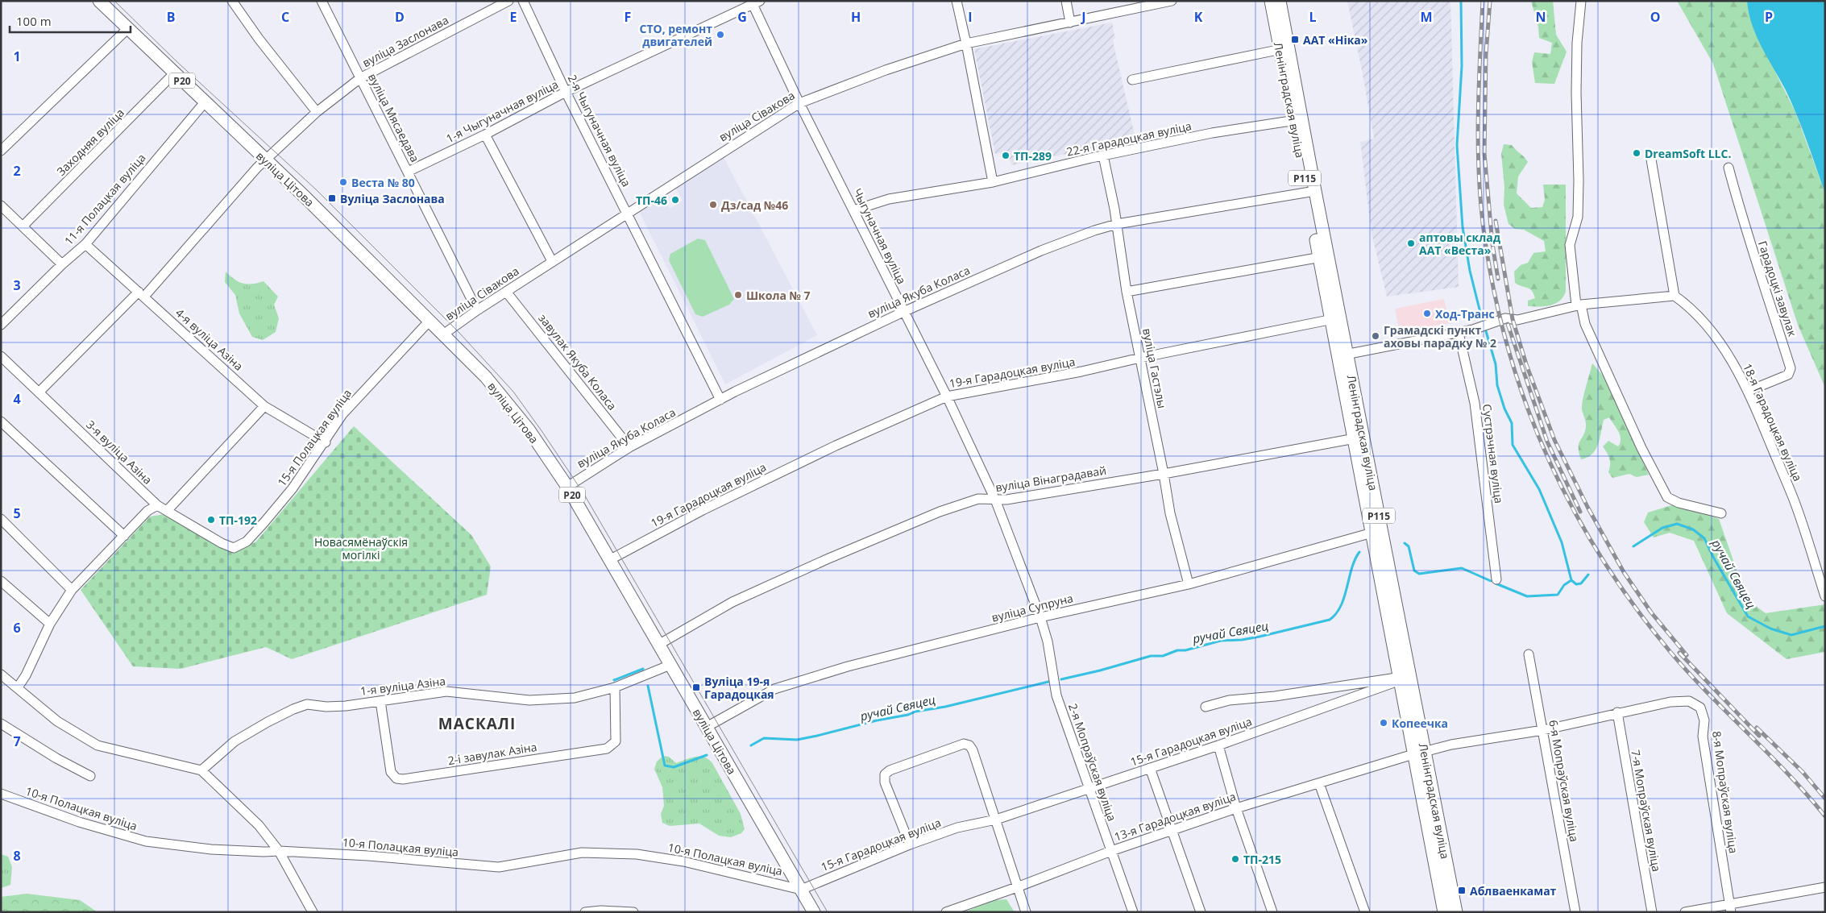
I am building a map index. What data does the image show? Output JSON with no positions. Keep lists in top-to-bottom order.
{
  "streets": {
    "main road": [
      "Р20",
      "Ленінградская вуліца",
      "Р115",
      "вуліца Цітова"
    ],
    "street": [
      "вуліца Заслонава",
      "1-я Чыгуначная вуліца",
      "вуліца Сівакова",
      "вуліца Мясаедава",
      "2-я Чыгуначная вуліца",
      "22-я Гарадоцкая вуліца",
      "Заходняя вуліца",
      "11-я Полацкая вуліца",
      "Чыгуначная вуліца",
      "Гарадоцкі завулак",
      "вуліца Якуба Коласа",
      "4-я вуліца Азіна",
      "завулак Якуба Коласа",
      "вуліца Гастэлы",
      "19-я Гарадоцкая вуліца",
      "18-я Гарадоцкая вуліца",
      "15-я Полацкая вуліца",
      "3-я вуліца Азіна",
      "Сустрэчная вуліца",
      "вуліца Вінаградавай",
      "вуліца Супруна",
      "1-я вуліца Азіна",
      "15-я Гарадоцкая вуліца",
      "2-і завулак Азіна",
      "2-я Мопраўская вуліца",
      "6-я Мопраўская вуліца",
      "8-я Мопраўская вуліца",
      "10-я Полацкая вуліца",
      "7-я Мопраўская вуліца",
      "13-я Гарадоцкая вуліца"
    ]
  },
  "crossings": [
    ["вуліца Заслонава", "вуліца Мясаедава"],
    ["вуліца Заслонава", "вуліца Цітова"],
    ["вуліца Заслонава", "4-я вуліца Азіна"],
    ["вуліца Заслонава", "3-я вуліца Азіна"],
    ["Ленінградская вуліца", "22-я Гарадоцкая вуліца"],
    ["Ленінградская вуліца", "вуліца Якуба Коласа"],
    ["Ленінградская вуліца", "19-я Гарадоцкая вуліца"],
    ["Ленінградская вуліца", "вуліца Вінаградавай"],
    ["Ленінградская вуліца", "вуліца Супруна"],
    ["Ленінградская вуліца", "15-я Гарадоцкая вуліца"],
    ["Ленінградская вуліца", "13-я Гарадоцкая вуліца"],
    ["1-я Чыгуначная вуліца", "вуліца Мясаедава"],
    ["1-я Чыгуначная вуліца", "2-я Чыгуначная вуліца"],
    ["1-я Чыгуначная вуліца", "Чыгуначная вуліца"],
    ["вуліца Сівакова", "вуліца Мясаедава"],
    ["вуліца Сівакова", "2-я Чыгуначная вуліца"],
    ["вуліца Сівакова", "вуліца Цітова"],
    ["вуліца Сівакова", "Чыгуначная вуліца"],
    ["вуліца Сівакова", "завулак Якуба Коласа"],
    ["2-я Чыгуначная вуліца", "вуліца Якуба Коласа"],
    ["22-я Гарадоцкая вуліца", "Чыгуначная вуліца"],
    ["22-я Гарадоцкая вуліца", "вуліца Гастэлы"],
    ["Заходняя вуліца", "вуліца Цітова"],
    ["вуліца Цітова", "11-я Полацкая вуліца"],
    ["вуліца Цітова", "вуліца Якуба Коласа"],
    ["вуліца Цітова", "19-я Гарадоцкая вуліца"],
    ["вуліца Цітова", "15-я Полацкая вуліца"],
    ["вуліца Цітова", "вуліца Вінаградавай"],
    ["вуліца Цітова", "вуліца Супруна"],
    ["вуліца Цітова", "1-я вуліца Азіна"],
    ["вуліца Цітова", "15-я Гарадоцкая вуліца"],
    ["вуліца Цітова", "10-я Полацкая вуліца"],
    ["11-я Полацкая вуліца", "4-я вуліца Азіна"],
    ["Чыгуначная вуліца", "вуліца Якуба Коласа"],
    ["Чыгуначная вуліца", "19-я Гарадоцкая вуліца"],
    ["Чыгуначная вуліца", "вуліца Вінаградавай"],
    ["Чыгуначная вуліца", "вуліца Супруна"],
    ["Чыгуначная вуліца", "2-я Мопраўская вуліца"],
    ["Гарадоцкі завулак", "18-я Гарадоцкая вуліца"],
    ["вуліца Якуба Коласа", "завулак Якуба Коласа"],
    ["вуліца Якуба Коласа", "вуліца Гастэлы"],
    ["4-я вуліца Азіна", "15-я Полацкая вуліца"],
    ["вуліца Гастэлы", "19-я Гарадоцкая вуліца"],
    ["вуліца Гастэлы", "вуліца Вінаградавай"],
    ["вуліца Гастэлы", "вуліца Супруна"],
    ["15-я Полацкая вуліца", "3-я вуліца Азіна"],
    ["вуліца Супруна", "2-я Мопраўская вуліца"],
    ["1-я вуліца Азіна", "2-і завулак Азіна"],
    ["15-я Гарадоцкая вуліца", "2-я Мопраўская вуліца"],
    ["15-я Гарадоцкая вуліца", "10-я Полацкая вуліца"],
    ["2-я Мопраўская вуліца", "13-я Гарадоцкая вуліца"],
    ["6-я Мопраўская вуліца", "8-я Мопраўская вуліца"],
    ["6-я Мопраўская вуліца", "13-я Гарадоцкая вуліца"],
    ["8-я Мопраўская вуліца", "7-я Мопраўская вуліца"],
    ["8-я Мопраўская вуліца", "13-я Гарадоцкая вуліца"]
  ],
  "districts": ["МАСКАЛІ"],
  "water": ["ручай Свяцец"],
  "parks": ["Новасямёнаўскія могілкі"],
  "places": {
    "other": [
      "СТО, ремонт двигателей",
      "DreamSoft LLC.",
      "ТП-289",
      "Веста № 80",
      "ТП-46",
      "Дз/сад №46",
      "аптовы склад ААТ «Веста»",
      "Школа № 7",
      "Ход-Транс",
      "Грамадскі пункт аховы парадку № 2",
      "ТП-192",
      "Копеечка",
      "ТП-215"
    ],
    "transit": [
      "ААТ «Ніка»",
      "Вуліца Заслонава",
      "Вуліца 19-я Гарадоцкая",
      "Аблваенкамат"
    ]
  },
  "scale_bar": "100 m",
  "grid": {
    "columns": [
      "B",
      "C",
      "D",
      "E",
      "F",
      "G",
      "H",
      "I",
      "J",
      "K",
      "L",
      "M",
      "N",
      "O",
      "P"
    ],
    "rows": [
      "1",
      "2",
      "3",
      "4",
      "5",
      "6",
      "7",
      "8"
    ]
  }
}
